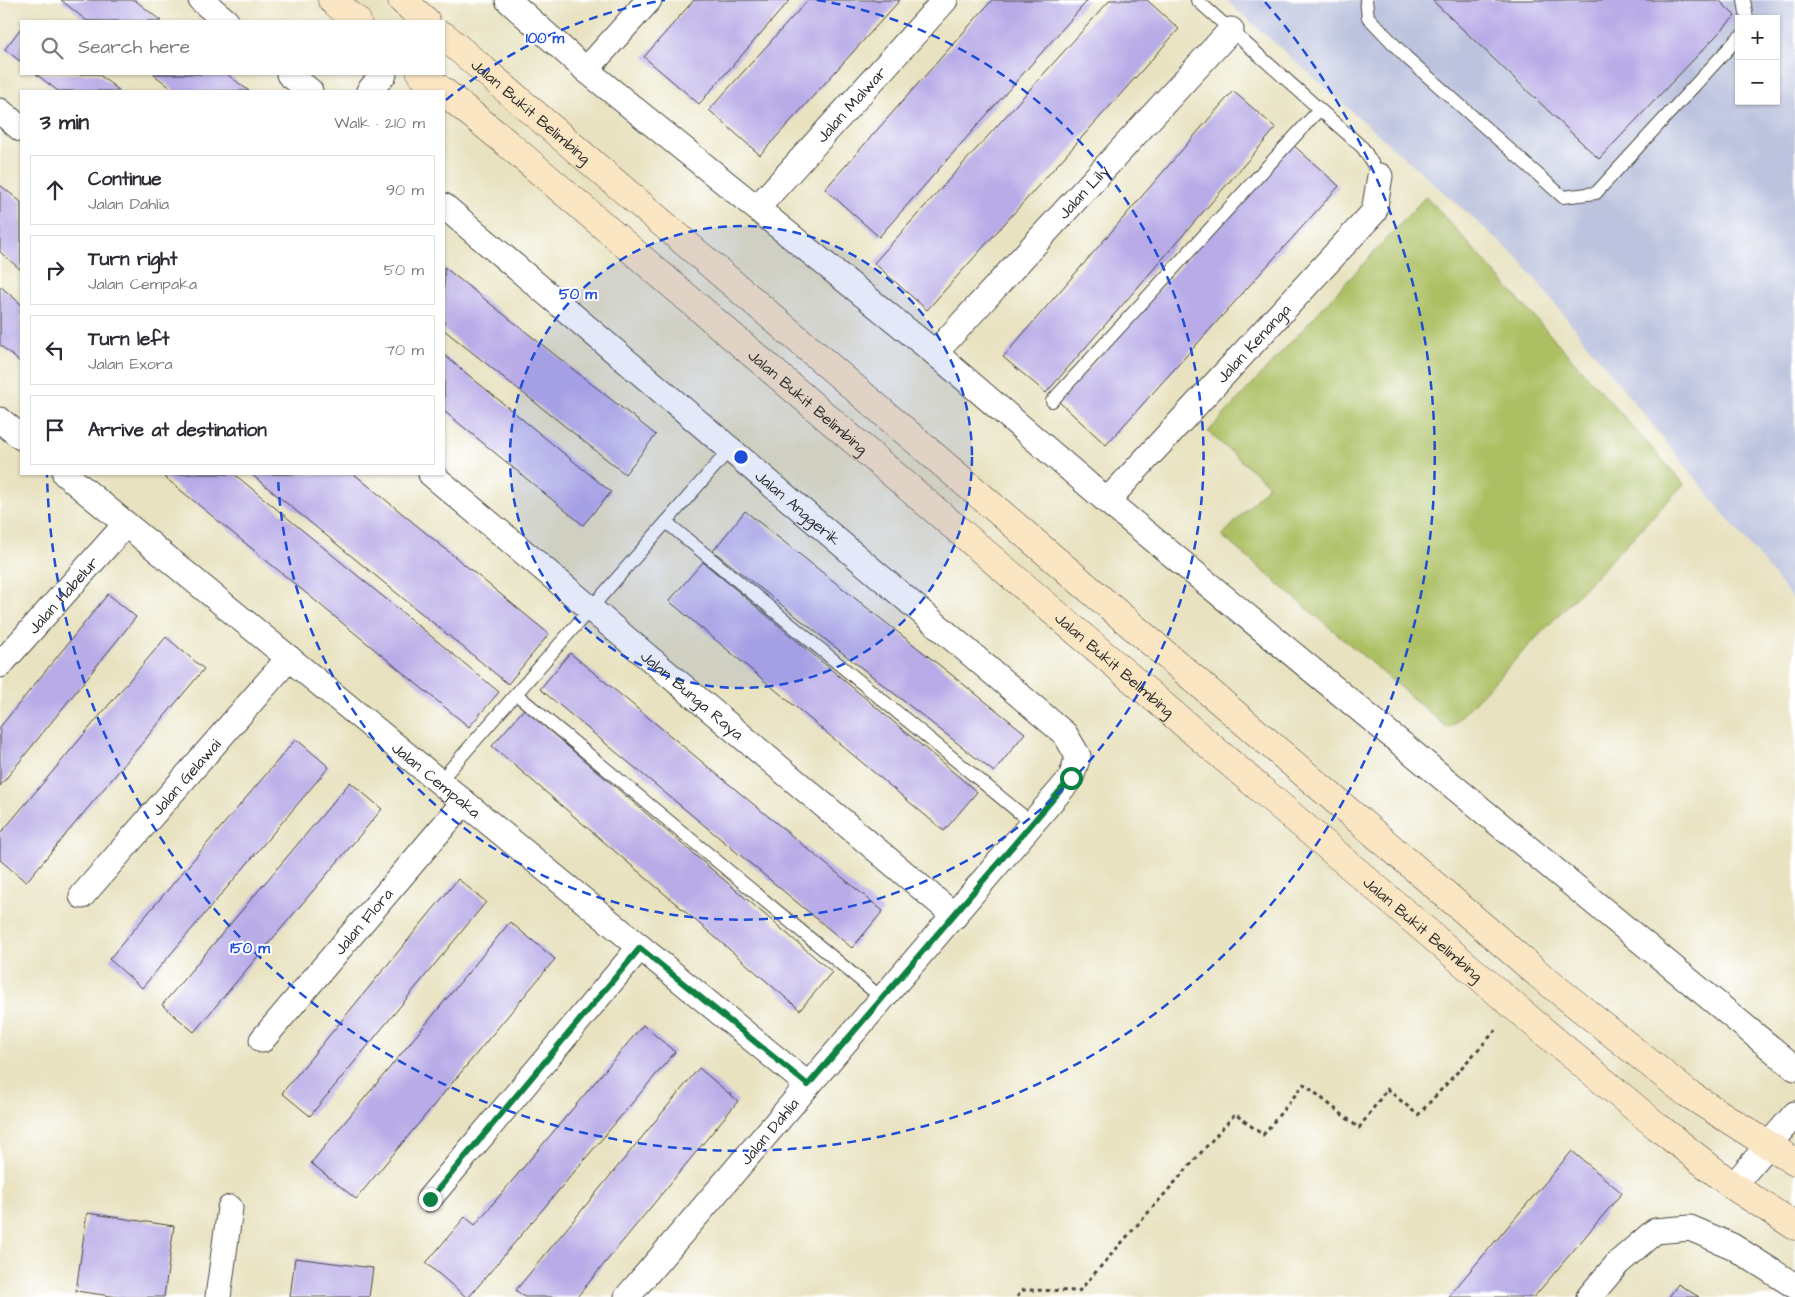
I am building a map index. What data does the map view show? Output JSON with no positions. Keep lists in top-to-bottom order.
{
  "streets": {
    "main road": ["Jalan Bukit Belimbing"],
    "street": [
      "Jalan Malwar",
      "Jalan Lily",
      "Jalan Kenanga",
      "Jalan Anggerik",
      "Jalan Habelur",
      "Jalan Bunga Raya",
      "Jalan Gelawai",
      "Jalan Cempaka",
      "Jalan Flora",
      "Jalan Dahlia"
    ]
  },
  "crossings": [
    ["Jalan Anggerik", "Jalan Dahlia"],
    ["Jalan Habelur", "Jalan Cempaka"],
    ["Jalan Bunga Raya", "Jalan Dahlia"],
    ["Jalan Gelawai", "Jalan Cempaka"],
    ["Jalan Cempaka", "Jalan Flora"],
    ["Jalan Cempaka", "Jalan Dahlia"]
  ],
  "page": {
    "map_buttons": ["+", "−"],
    "search": "Search here",
    "heading": ["3 min", "Walk · 210 m"],
    "list": [
      ["Continue", "Jalan Dahlia", "90 m"],
      ["Turn right", "Jalan Cempaka", "50 m"],
      ["Turn left", "Jalan Exora", "70 m"],
      "Arrive at destination"
    ]
  },
  "rings": ["100 m", "50 m", "150 m"]
}
